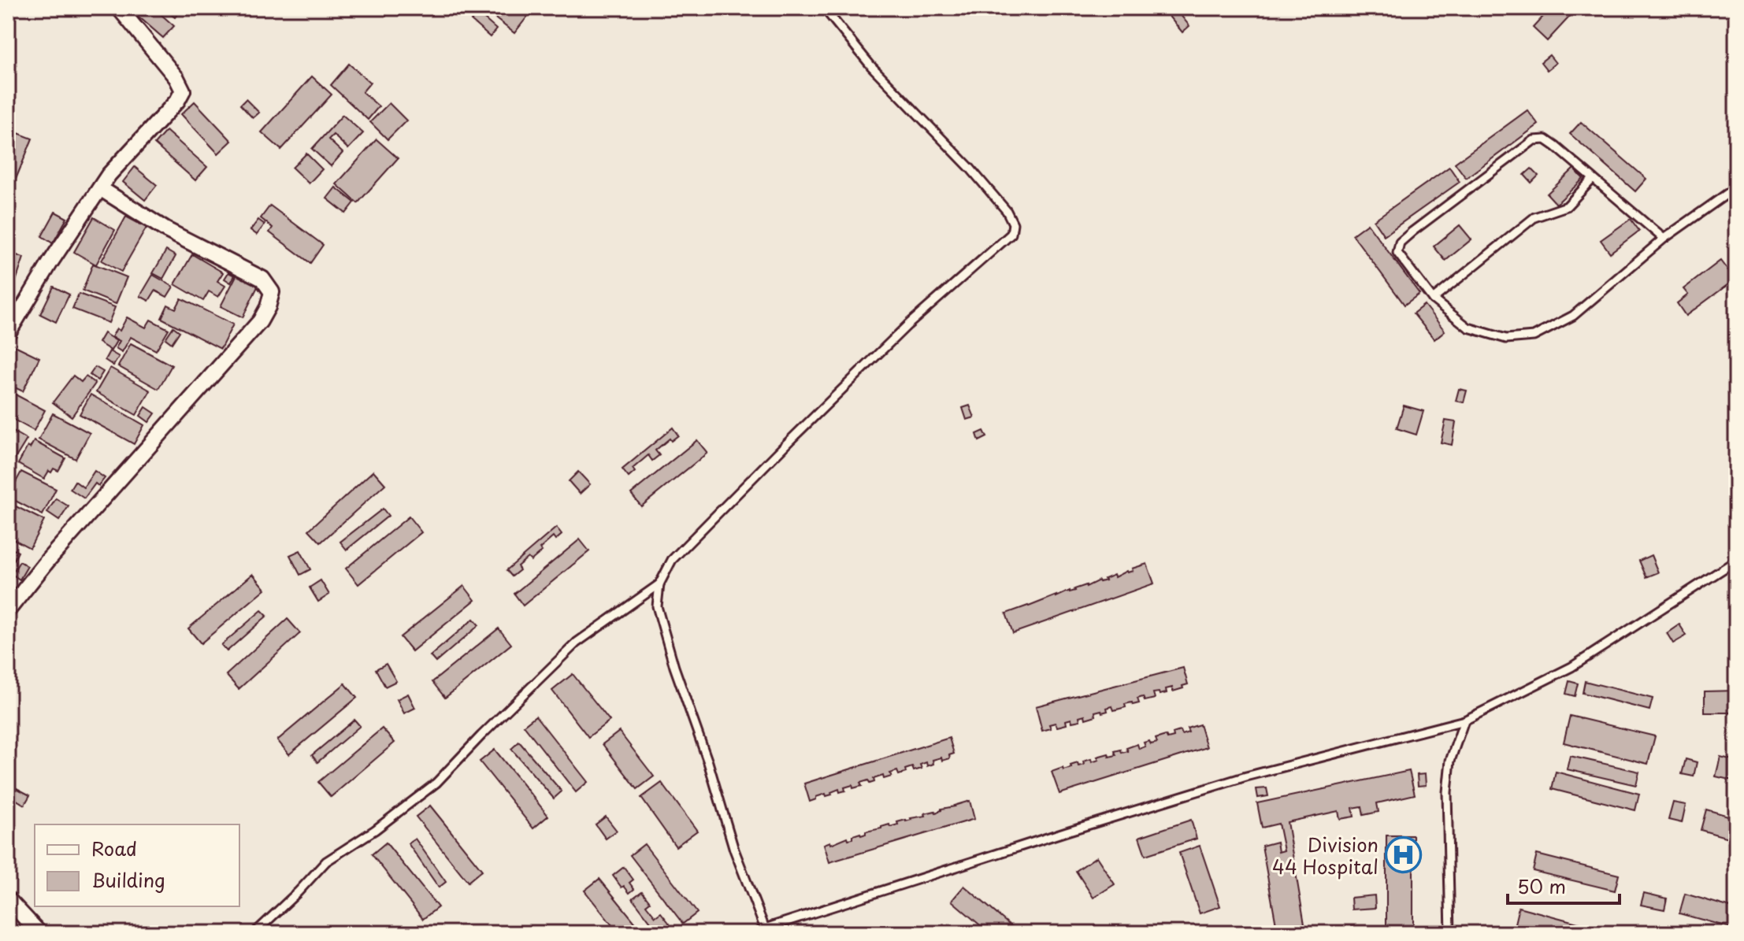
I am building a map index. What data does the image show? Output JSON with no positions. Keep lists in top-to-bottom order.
{
  "places": {
    "hospital": ["Division 44 Hospital"]
  },
  "legend": ["Road", "Building"],
  "scale_bar": "50 m"
}
